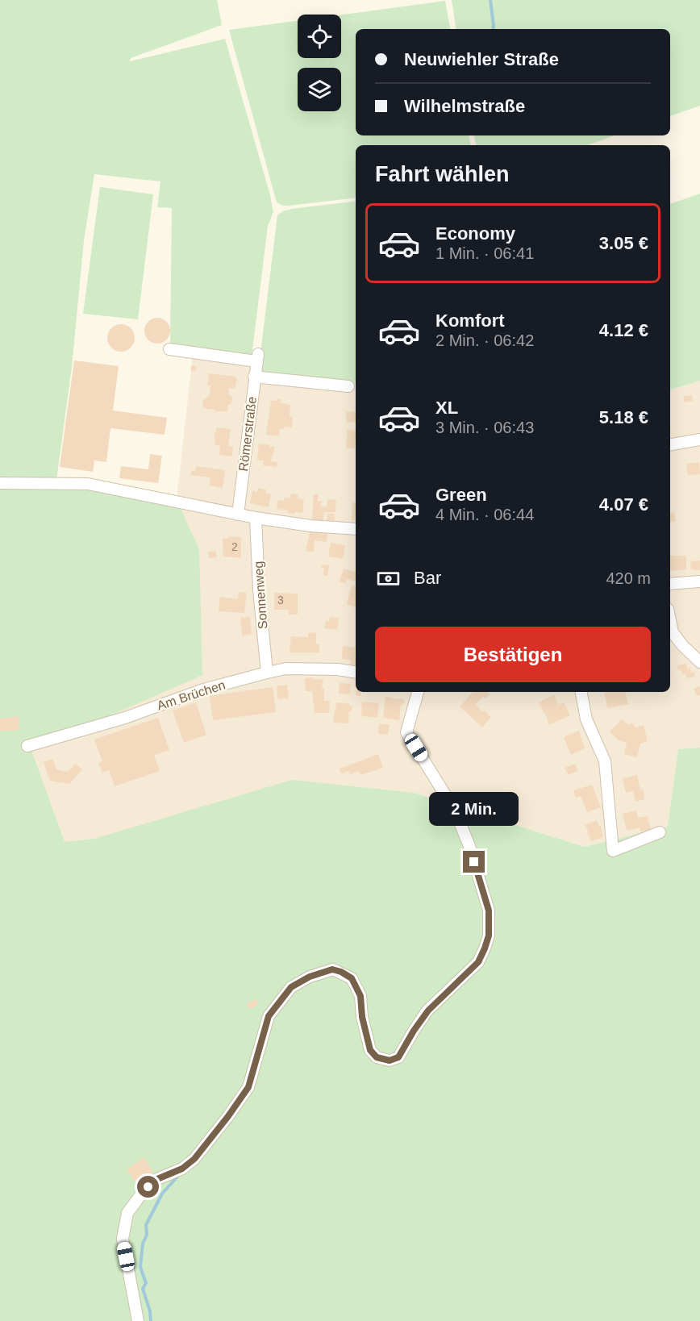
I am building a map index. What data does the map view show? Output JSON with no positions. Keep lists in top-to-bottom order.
{
  "streets": {
    "street": ["Römerstraße", "Sonnenweg", "Am Brüchen"]
  },
  "crossings": [
    ["Sonnenweg", "Am Brüchen"]
  ],
  "house_numbers": ["2", "3"],
  "page": {
    "banner": ["Neuwiehler Straße", "Wilhelmstraße"],
    "heading": "Fahrt wählen",
    "list": [
      {
        "name": "Economy",
        "note": "1 Min. · 06:41",
        "value": "3.05 €"
      },
      {
        "name": "Komfort",
        "note": "2 Min. · 06:42",
        "value": "4.12 €"
      },
      {
        "name": "XL",
        "note": "3 Min. · 06:43",
        "value": "5.18 €"
      },
      {
        "name": "Green",
        "note": "4 Min. · 06:44",
        "value": "4.07 €"
      }
    ],
    "pay": ["Bar", "420 m"],
    "buttons": "Bestätigen",
    "bubble": "2 Min."
  }
}
